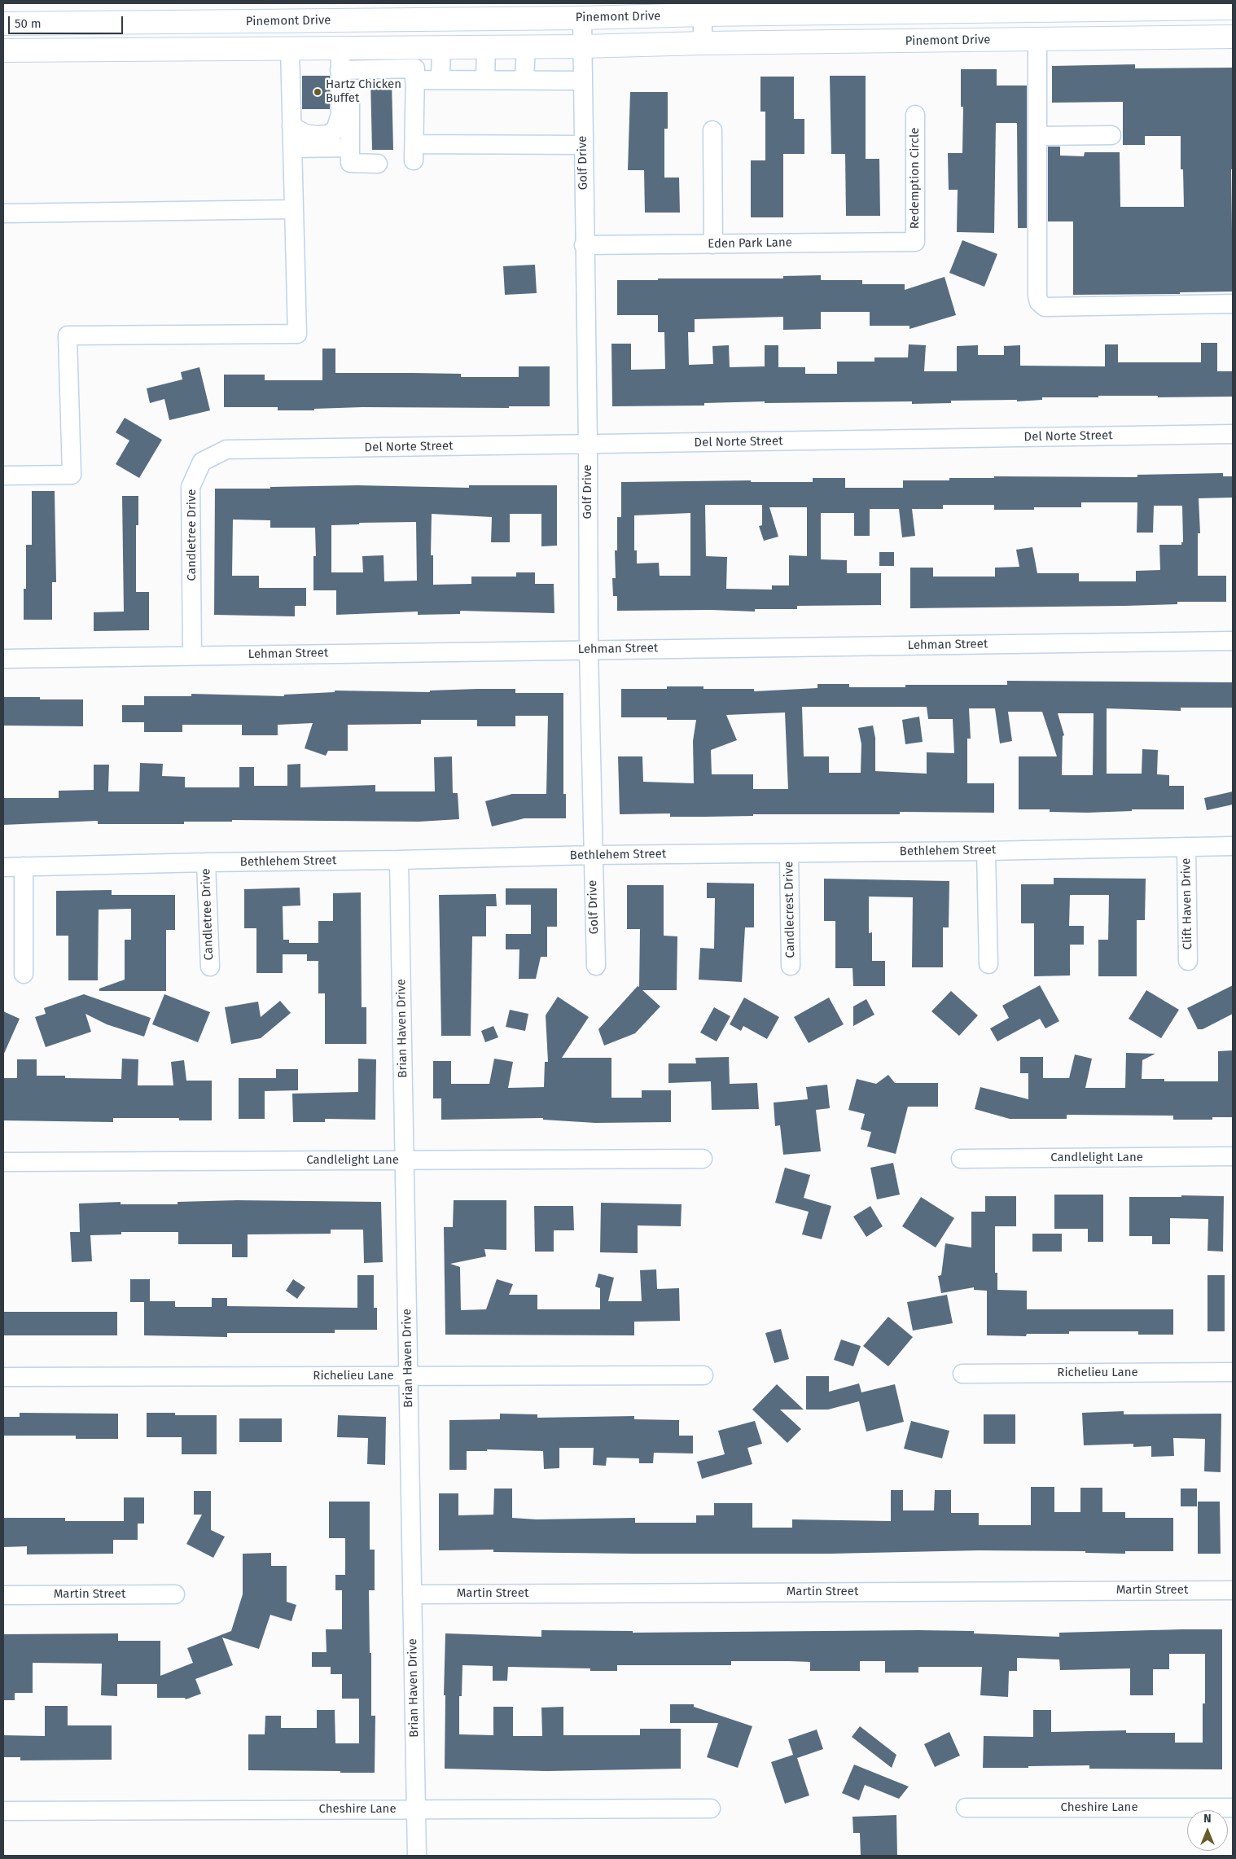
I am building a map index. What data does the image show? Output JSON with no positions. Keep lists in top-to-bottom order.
{
  "streets": {
    "main road": ["Pinemont Drive"],
    "street": [
      "Golf Drive",
      "Redemption Circle",
      "Eden Park Lane",
      "Del Norte Street",
      "Candletree Drive",
      "Lehman Street",
      "Bethlehem Street",
      "Clift Haven Drive",
      "Candlecrest Drive",
      "Brian Haven Drive",
      "Candlelight Lane",
      "Richelieu Lane",
      "Martin Street",
      "Cheshire Lane"
    ]
  },
  "crossings": [
    ["Pinemont Drive", "Golf Drive"],
    ["Golf Drive", "Eden Park Lane"],
    ["Golf Drive", "Del Norte Street"],
    ["Golf Drive", "Lehman Street"],
    ["Golf Drive", "Bethlehem Street"],
    ["Redemption Circle", "Eden Park Lane"],
    ["Del Norte Street", "Candletree Drive"],
    ["Candletree Drive", "Lehman Street"],
    ["Candletree Drive", "Bethlehem Street"],
    ["Bethlehem Street", "Clift Haven Drive"],
    ["Bethlehem Street", "Candlecrest Drive"],
    ["Bethlehem Street", "Brian Haven Drive"],
    ["Brian Haven Drive", "Candlelight Lane"],
    ["Brian Haven Drive", "Richelieu Lane"],
    ["Brian Haven Drive", "Martin Street"],
    ["Brian Haven Drive", "Cheshire Lane"]
  ],
  "places": ["Hartz Chicken Buffet"],
  "scale_bar": "50 m",
  "north": "top"
}
